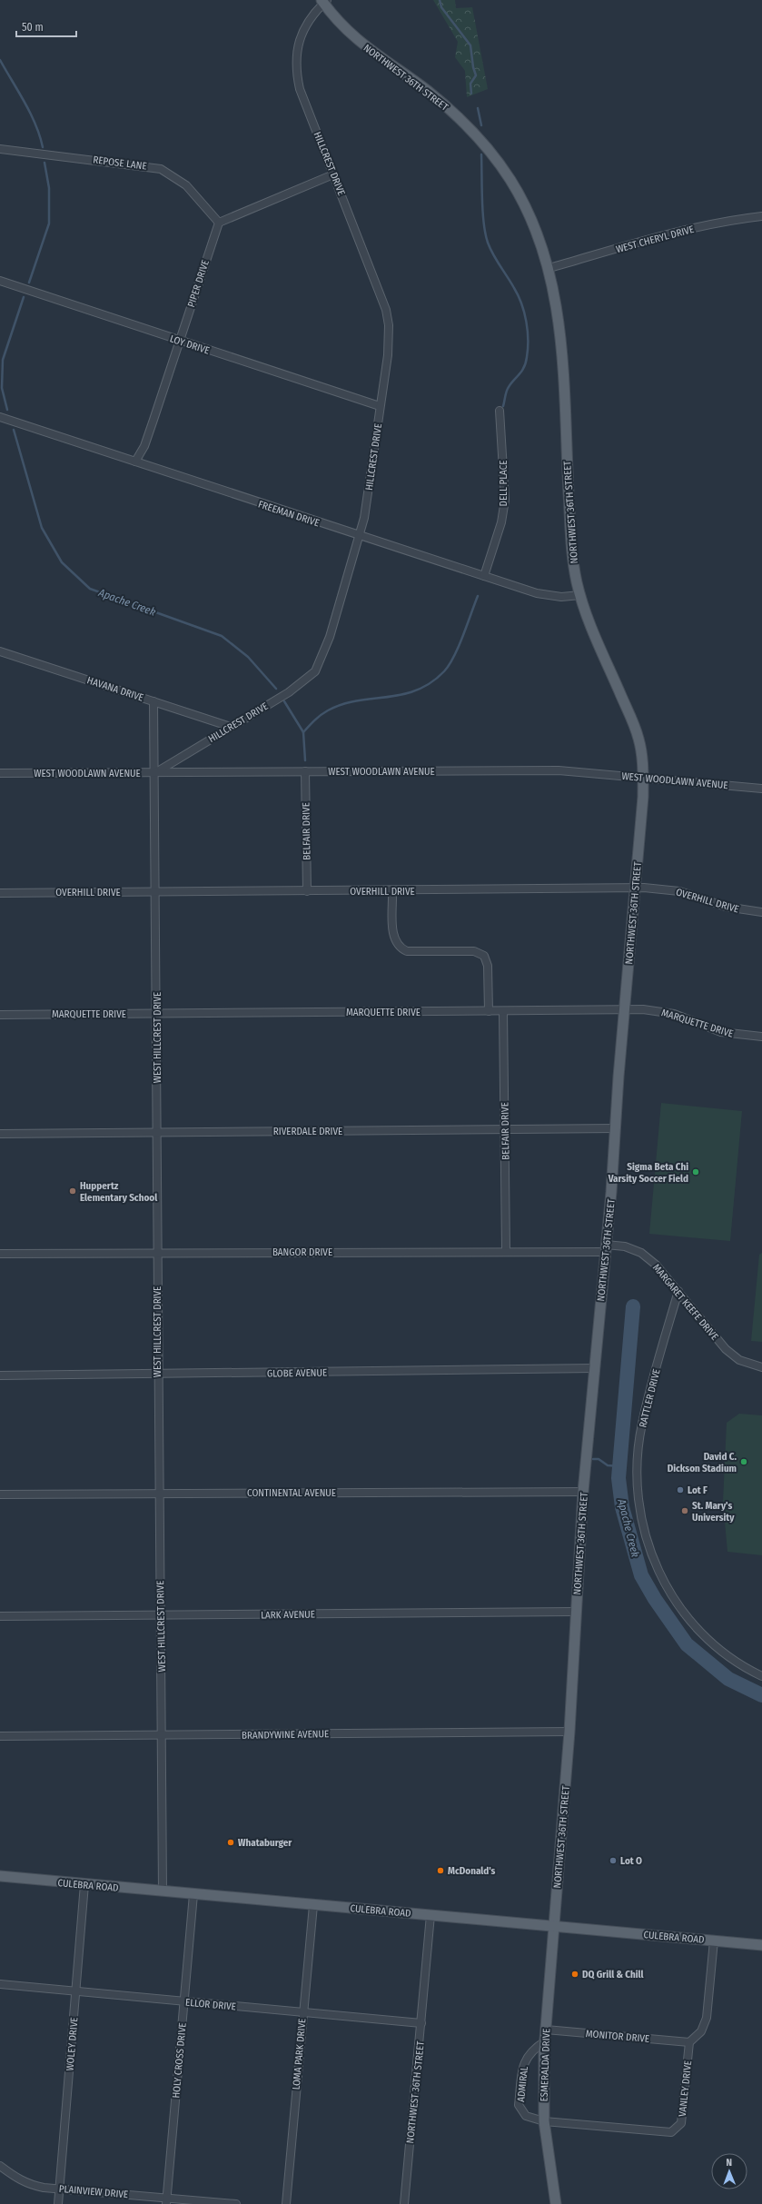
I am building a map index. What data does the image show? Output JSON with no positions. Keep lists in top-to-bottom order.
{
  "streets": {
    "main road": ["NORTHWEST 36TH STREET", "CULEBRA ROAD", "ESMERALDA DRIVE"],
    "street": [
      "REPOSE LANE",
      "HILLCREST DRIVE",
      "WEST CHERYL DRIVE",
      "PIPER DRIVE",
      "LOY DRIVE",
      "DELL PLACE",
      "FREEMAN DRIVE",
      "HAVANA DRIVE",
      "WEST WOODLAWN AVENUE",
      "BELFAIR DRIVE",
      "OVERHILL DRIVE",
      "MARQUETTE DRIVE",
      "WEST HILLCREST DRIVE",
      "RIVERDALE DRIVE",
      "BANGOR DRIVE",
      "MARGARET KEEFE DRIVE",
      "GLOBE AVENUE",
      "RATTLER DRIVE",
      "CONTINENTAL AVENUE",
      "LARK AVENUE",
      "BRANDYWINE AVENUE",
      "ELLOR DRIVE",
      "MONITOR DRIVE",
      "WOLEY DRIVE",
      "LOMA PARK DRIVE",
      "HOLY CROSS DRIVE",
      "ADMIRAL",
      "VANLEY DRIVE",
      "PLAINVIEW DRIVE"
    ]
  },
  "crossings": [
    ["NORTHWEST 36TH STREET", "HILLCREST DRIVE"],
    ["NORTHWEST 36TH STREET", "WEST CHERYL DRIVE"],
    ["NORTHWEST 36TH STREET", "FREEMAN DRIVE"],
    ["NORTHWEST 36TH STREET", "WEST WOODLAWN AVENUE"],
    ["NORTHWEST 36TH STREET", "OVERHILL DRIVE"],
    ["NORTHWEST 36TH STREET", "MARQUETTE DRIVE"],
    ["NORTHWEST 36TH STREET", "RIVERDALE DRIVE"],
    ["NORTHWEST 36TH STREET", "BANGOR DRIVE"],
    ["NORTHWEST 36TH STREET", "MARGARET KEEFE DRIVE"],
    ["NORTHWEST 36TH STREET", "GLOBE AVENUE"],
    ["NORTHWEST 36TH STREET", "CONTINENTAL AVENUE"],
    ["NORTHWEST 36TH STREET", "LARK AVENUE"],
    ["NORTHWEST 36TH STREET", "BRANDYWINE AVENUE"],
    ["NORTHWEST 36TH STREET", "CULEBRA ROAD"],
    ["NORTHWEST 36TH STREET", "ELLOR DRIVE"],
    ["NORTHWEST 36TH STREET", "ESMERALDA DRIVE"],
    ["REPOSE LANE", "PIPER DRIVE"],
    ["HILLCREST DRIVE", "LOY DRIVE"],
    ["HILLCREST DRIVE", "FREEMAN DRIVE"],
    ["HILLCREST DRIVE", "HAVANA DRIVE"],
    ["HILLCREST DRIVE", "WEST WOODLAWN AVENUE"],
    ["HILLCREST DRIVE", "WEST HILLCREST DRIVE"],
    ["PIPER DRIVE", "LOY DRIVE"],
    ["PIPER DRIVE", "FREEMAN DRIVE"],
    ["DELL PLACE", "FREEMAN DRIVE"],
    ["WEST WOODLAWN AVENUE", "BELFAIR DRIVE"],
    ["WEST WOODLAWN AVENUE", "WEST HILLCREST DRIVE"],
    ["BELFAIR DRIVE", "OVERHILL DRIVE"],
    ["BELFAIR DRIVE", "MARQUETTE DRIVE"],
    ["BELFAIR DRIVE", "RIVERDALE DRIVE"],
    ["BELFAIR DRIVE", "BANGOR DRIVE"],
    ["OVERHILL DRIVE", "WEST HILLCREST DRIVE"],
    ["MARQUETTE DRIVE", "WEST HILLCREST DRIVE"],
    ["WEST HILLCREST DRIVE", "RIVERDALE DRIVE"],
    ["WEST HILLCREST DRIVE", "BANGOR DRIVE"],
    ["WEST HILLCREST DRIVE", "GLOBE AVENUE"],
    ["WEST HILLCREST DRIVE", "CONTINENTAL AVENUE"],
    ["WEST HILLCREST DRIVE", "LARK AVENUE"],
    ["WEST HILLCREST DRIVE", "BRANDYWINE AVENUE"],
    ["WEST HILLCREST DRIVE", "CULEBRA ROAD"],
    ["BANGOR DRIVE", "MARGARET KEEFE DRIVE"],
    ["MARGARET KEEFE DRIVE", "RATTLER DRIVE"],
    ["CULEBRA ROAD", "WOLEY DRIVE"],
    ["CULEBRA ROAD", "LOMA PARK DRIVE"],
    ["CULEBRA ROAD", "HOLY CROSS DRIVE"],
    ["CULEBRA ROAD", "ESMERALDA DRIVE"],
    ["ELLOR DRIVE", "WOLEY DRIVE"],
    ["ELLOR DRIVE", "LOMA PARK DRIVE"],
    ["ELLOR DRIVE", "HOLY CROSS DRIVE"],
    ["MONITOR DRIVE", "ESMERALDA DRIVE"],
    ["MONITOR DRIVE", "VANLEY DRIVE"],
    ["WOLEY DRIVE", "PLAINVIEW DRIVE"],
    ["HOLY CROSS DRIVE", "PLAINVIEW DRIVE"],
    ["ESMERALDA DRIVE", "ADMIRAL"],
    ["ESMERALDA DRIVE", "VANLEY DRIVE"],
    ["ADMIRAL", "VANLEY DRIVE"]
  ],
  "water": ["Apache Creek"],
  "places": [
    "Sigma Beta Chi Varsity Soccer Field",
    "Huppertz Elementary School",
    "David C. Dickson Stadium",
    "Lot F",
    "St. Mary's University",
    "Whataburger",
    "Lot O",
    "McDonald's",
    "DQ Grill & Chill"
  ],
  "scale_bar": "50 m",
  "north": "top"
}
